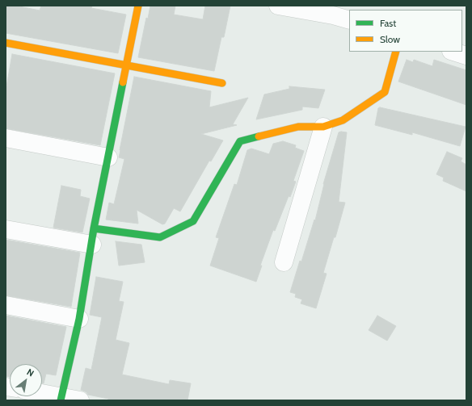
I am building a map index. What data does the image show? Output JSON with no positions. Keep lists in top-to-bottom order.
{
  "legend": ["Fast", "Slow"],
  "north": "top right"
}
